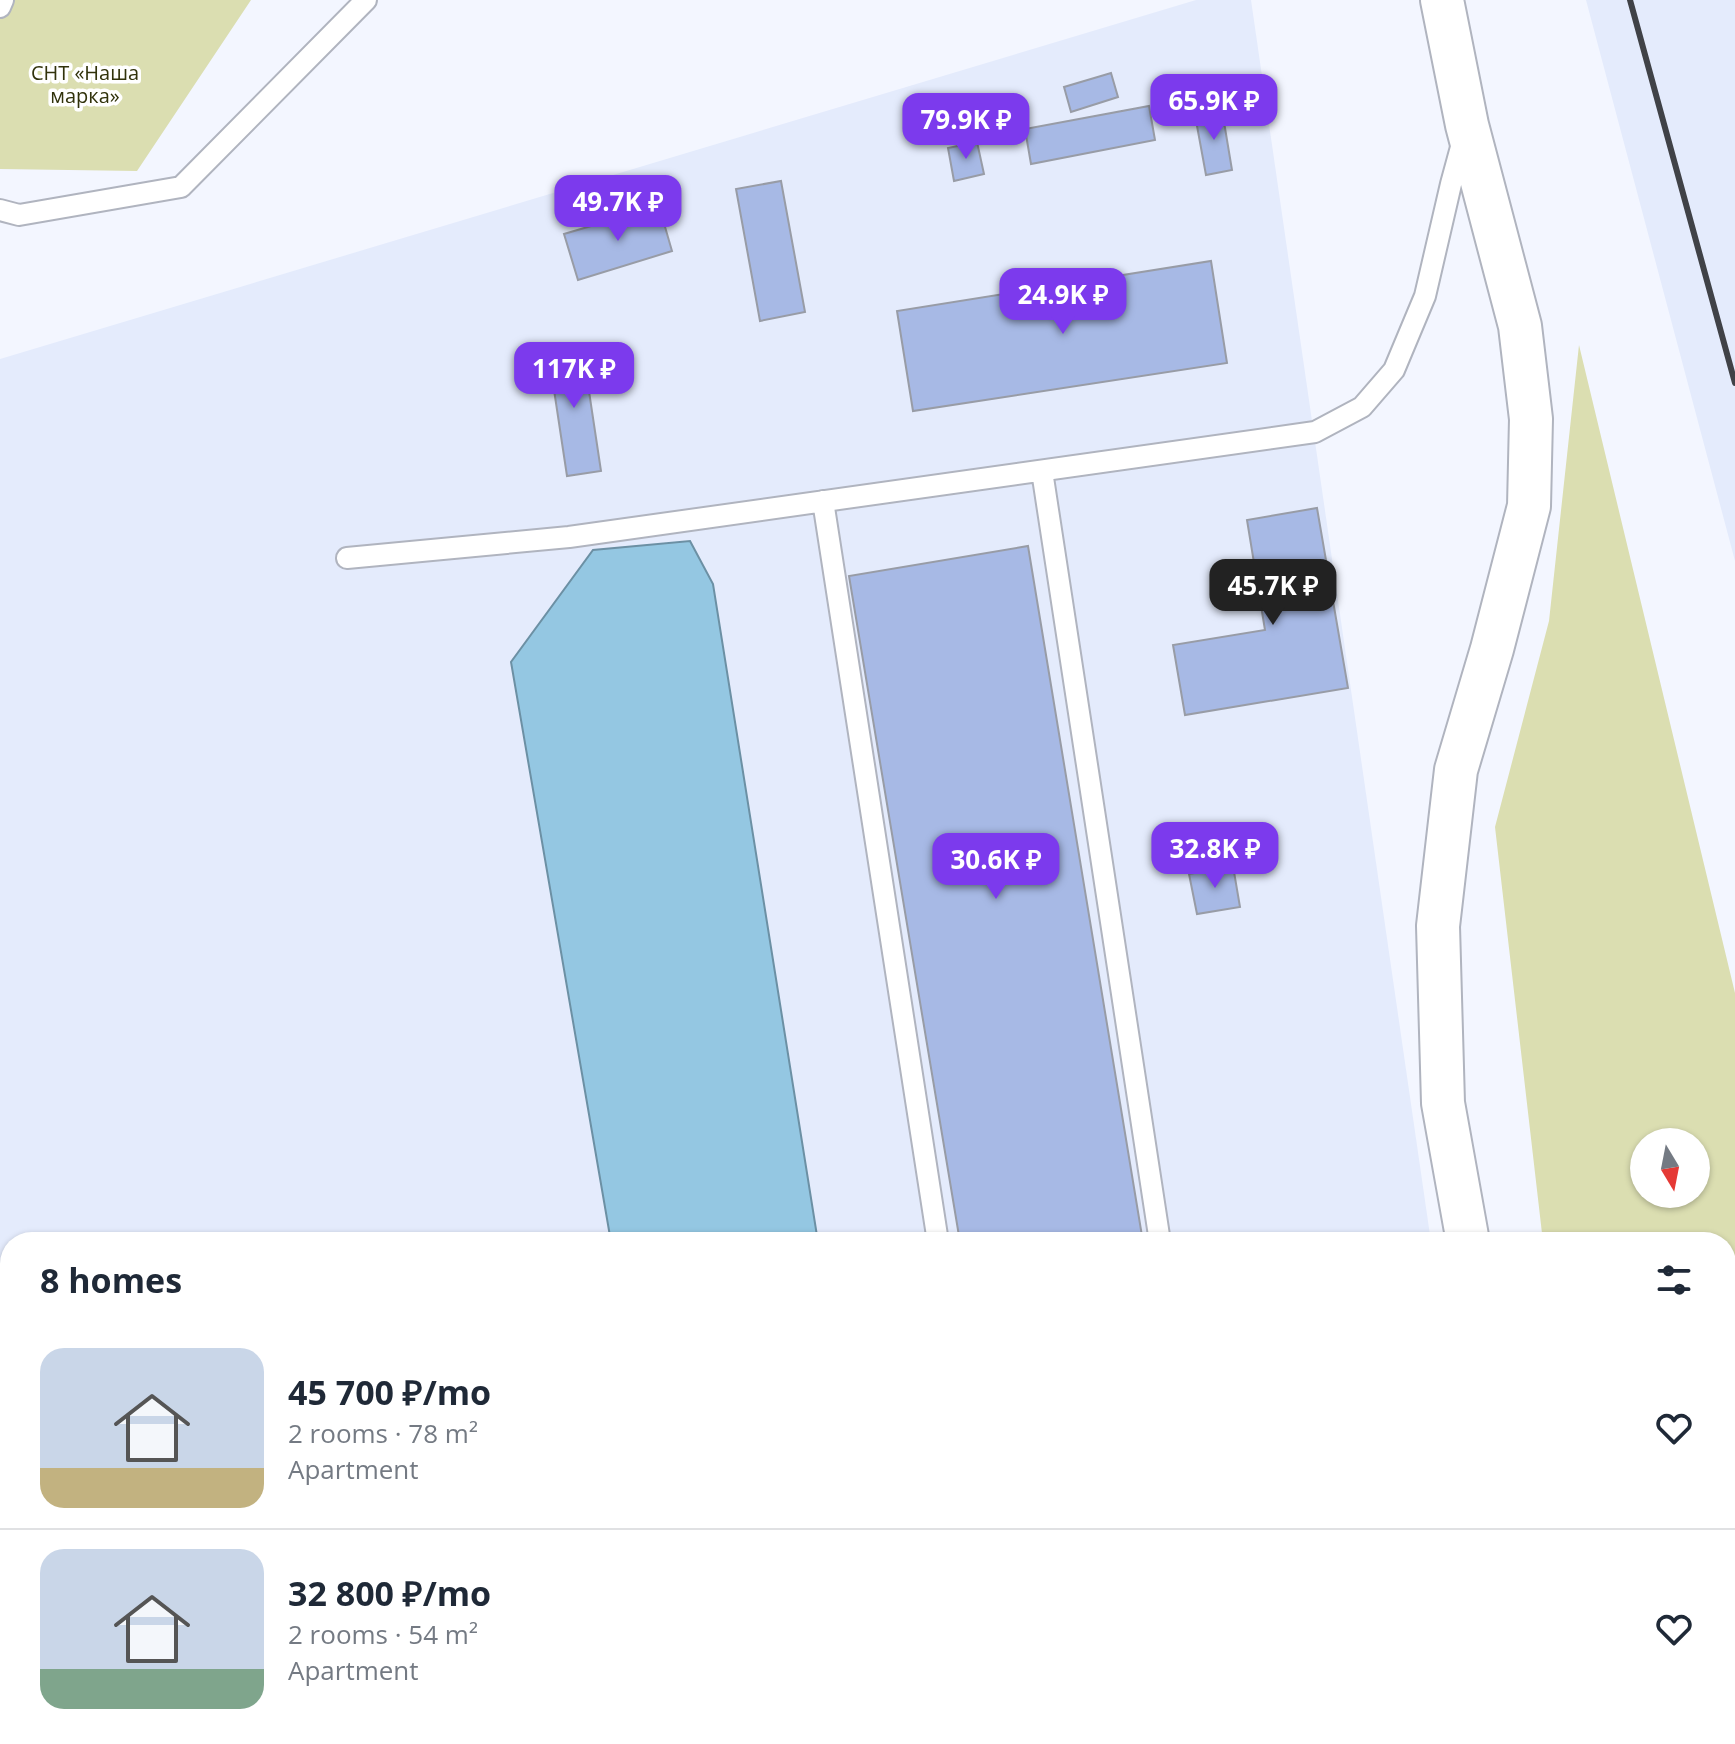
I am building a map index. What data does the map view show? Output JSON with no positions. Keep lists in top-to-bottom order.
{
  "parks": ["СНТ «Наша марка»"],
  "north": "bottom",
  "page": {
    "price": [
      "65.9K ₽",
      "79.9K ₽",
      "49.7K ₽",
      "24.9K ₽",
      "117K ₽",
      "45.7K ₽",
      "32.8K ₽",
      "30.6K ₽"
    ],
    "heading": "8 homes",
    "list": [
      {
        "name": "45 700 ₽/mo",
        "note": "2 rooms · 78 m² · Apartment"
      },
      {
        "name": "32 800 ₽/mo",
        "note": "2 rooms · 54 m² · Apartment"
      }
    ]
  }
}
